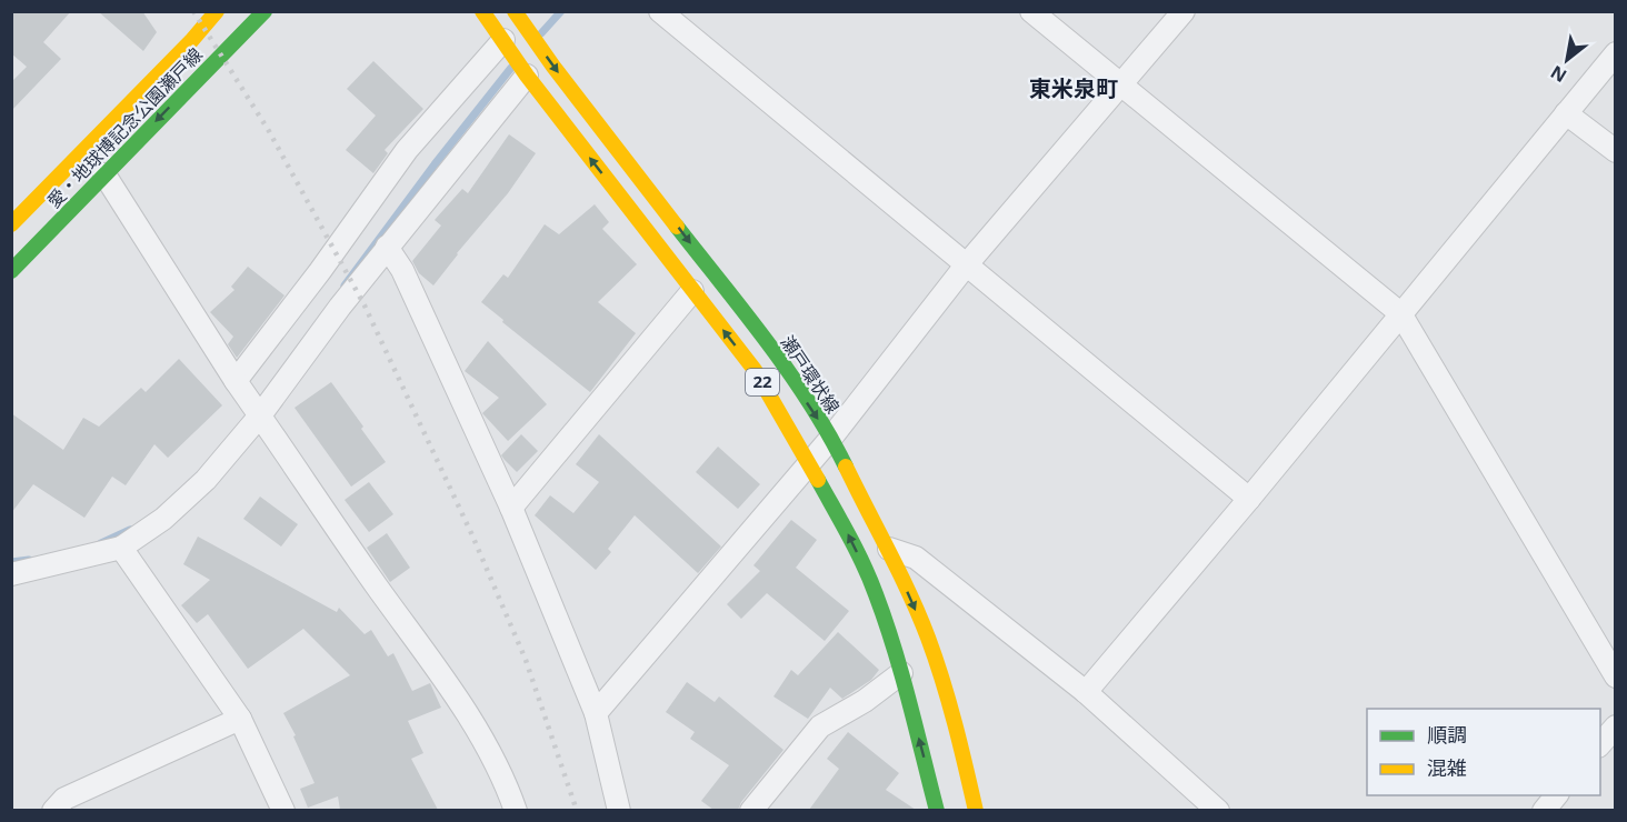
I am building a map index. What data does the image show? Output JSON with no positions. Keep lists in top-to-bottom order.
{
  "streets": {
    "main road": ["愛・地球博記念公園瀬戸線", "瀬戸環状線", "22"]
  },
  "districts": ["東米泉町"],
  "legend": ["順調", "混雑"],
  "north": "bottom left"
}
